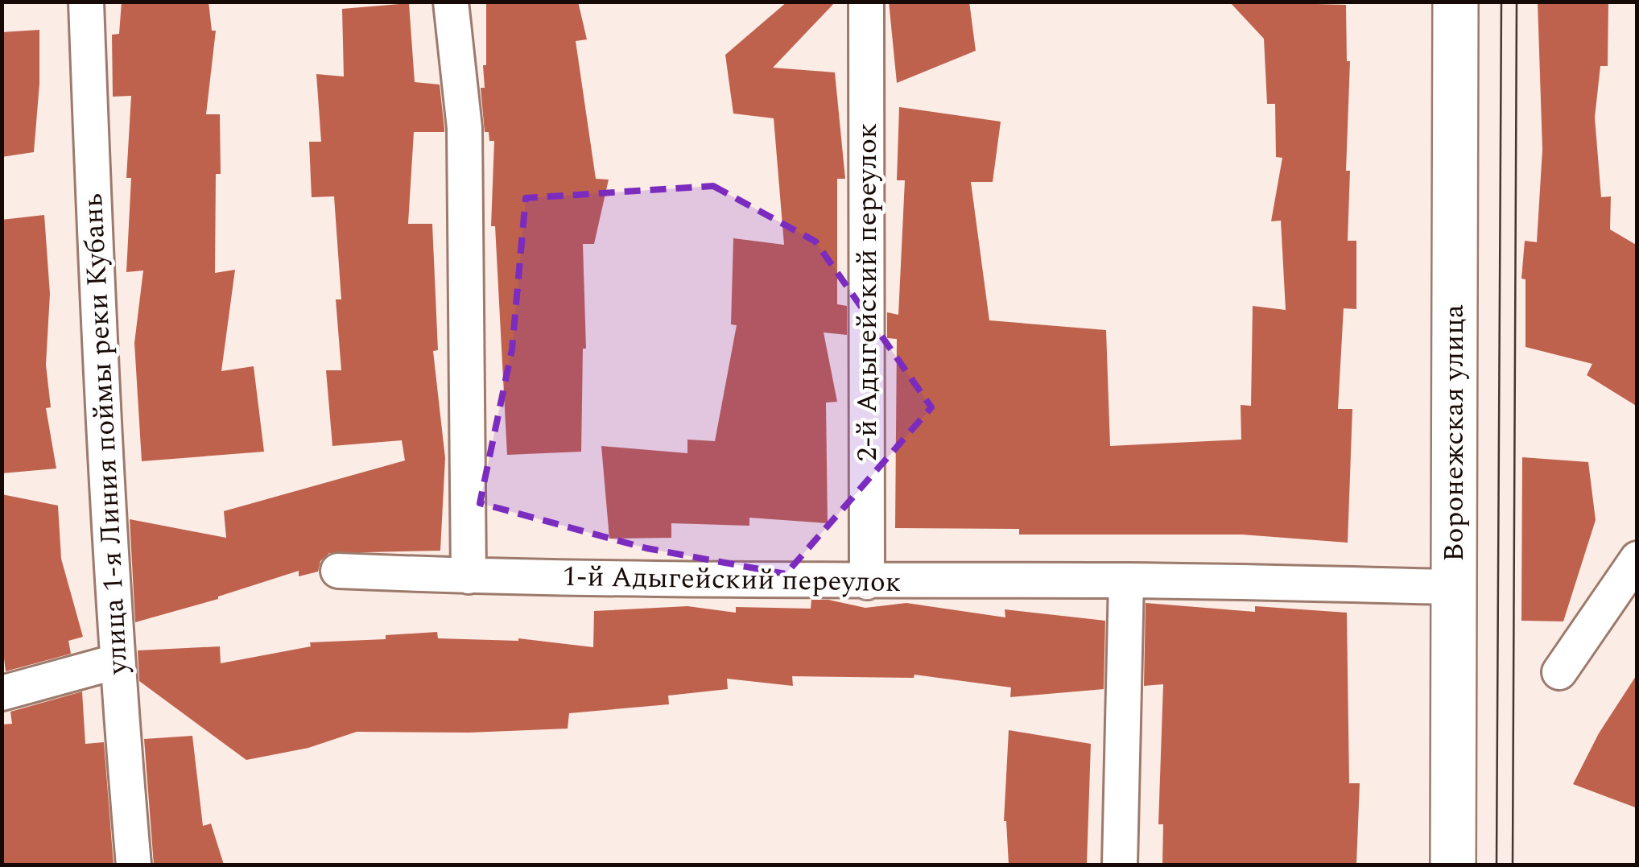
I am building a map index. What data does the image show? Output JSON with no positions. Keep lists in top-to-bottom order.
{
  "streets": {
    "street": [
      "2-й Адыгейский переулок",
      "Воронежская улица",
      "улица 1-я Линия поймы реки Кубань",
      "1-й Адыгейский переулок"
    ]
  },
  "crossings": [
    ["2-й Адыгейский переулок", "1-й Адыгейский переулок"],
    ["Воронежская улица", "1-й Адыгейский переулок"]
  ]
}
